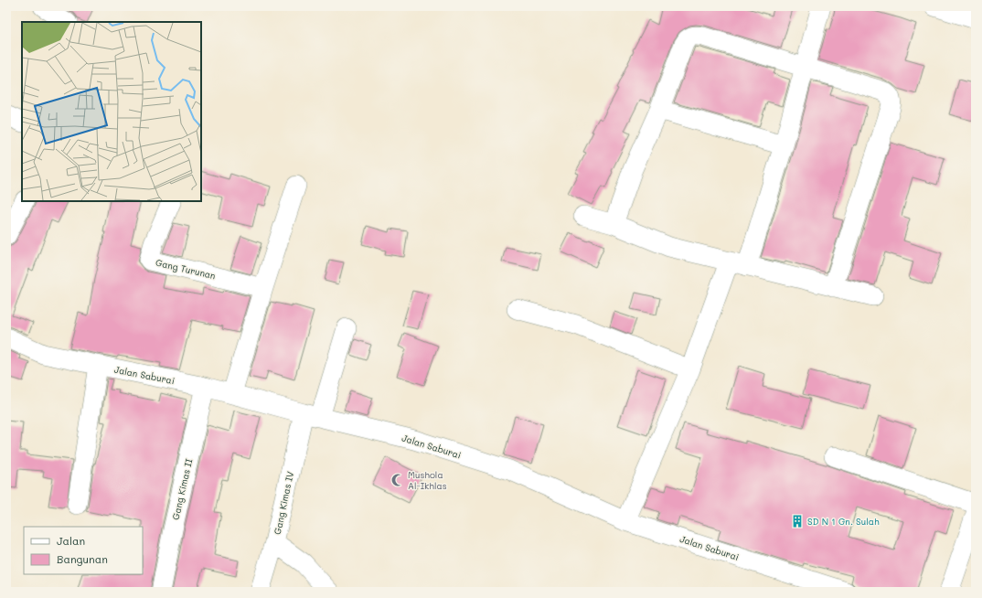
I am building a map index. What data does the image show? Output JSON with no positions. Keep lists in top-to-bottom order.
{
  "streets": {
    "street": [
      "Gang Turunan",
      "Jalan Saburai",
      "Gang Kimas II",
      "Gang Kimas IV"
    ]
  },
  "crossings": [
    ["Jalan Saburai", "Gang Kimas II"],
    ["Jalan Saburai", "Gang Kimas IV"]
  ],
  "places": {
    "mosque": ["Mushola Al-Ikhlas"],
    "building": ["SD N 1 Gn. Sulah"]
  },
  "legend": ["Jalan", "Bangunan"]
}
